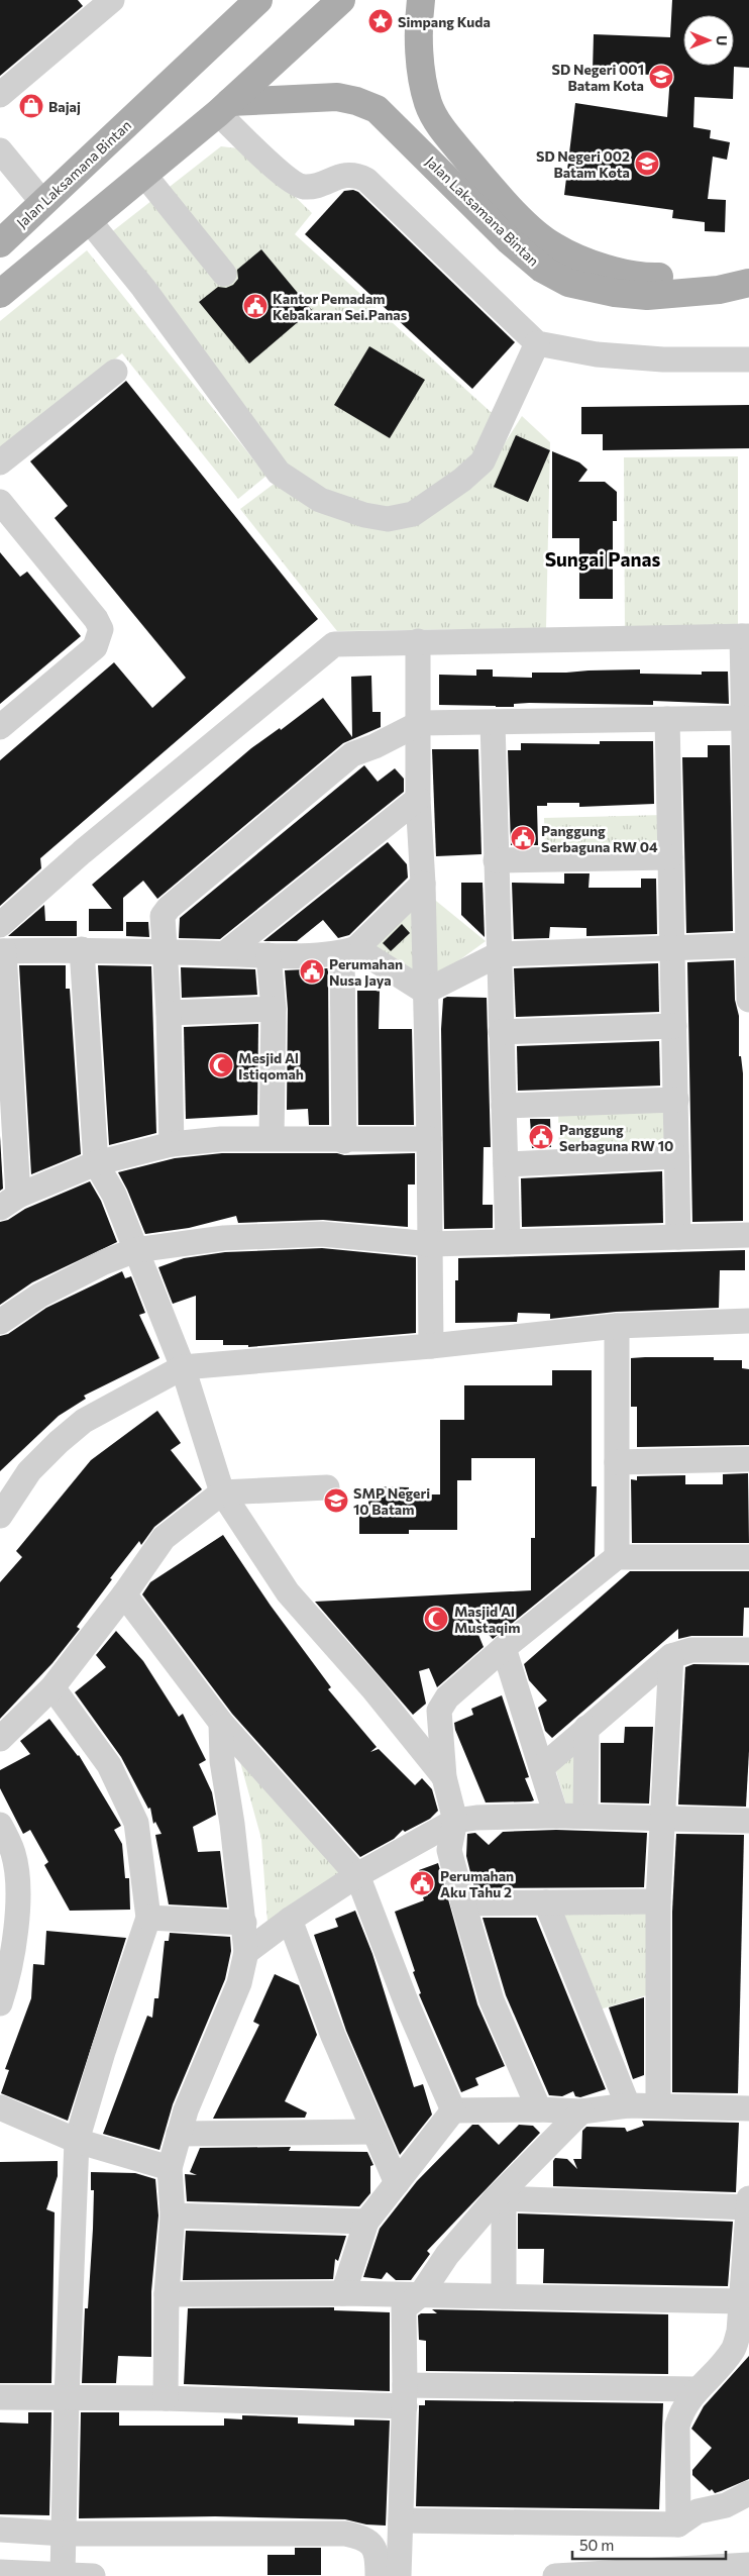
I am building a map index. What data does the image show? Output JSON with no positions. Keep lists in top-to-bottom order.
{
  "streets": {
    "main road": ["Jalan Laksamana Bintan"]
  },
  "districts": ["Sungai Panas"],
  "places": {
    "place": ["Simpang Kuda"],
    "school or university": ["SD Negeri 001 Batam Kota", "SD Negeri 002 Batam Kota", "SMP Negeri 10 Batam"],
    "shop": ["Bajaj"],
    "public building": [
      "Kantor Pemadam Kebakaran Sei.Panas",
      "Panggung Serbaguna RW 04",
      "Perumahan Nusa Jaya",
      "Panggung Serbaguna RW 10",
      "Perumahan Aku Tahu 2"
    ],
    "mosque": ["Mesjid Al Istiqomah", "Masjid Al Mustaqim"]
  },
  "scale_bar": "50 m",
  "north": "right"
}
